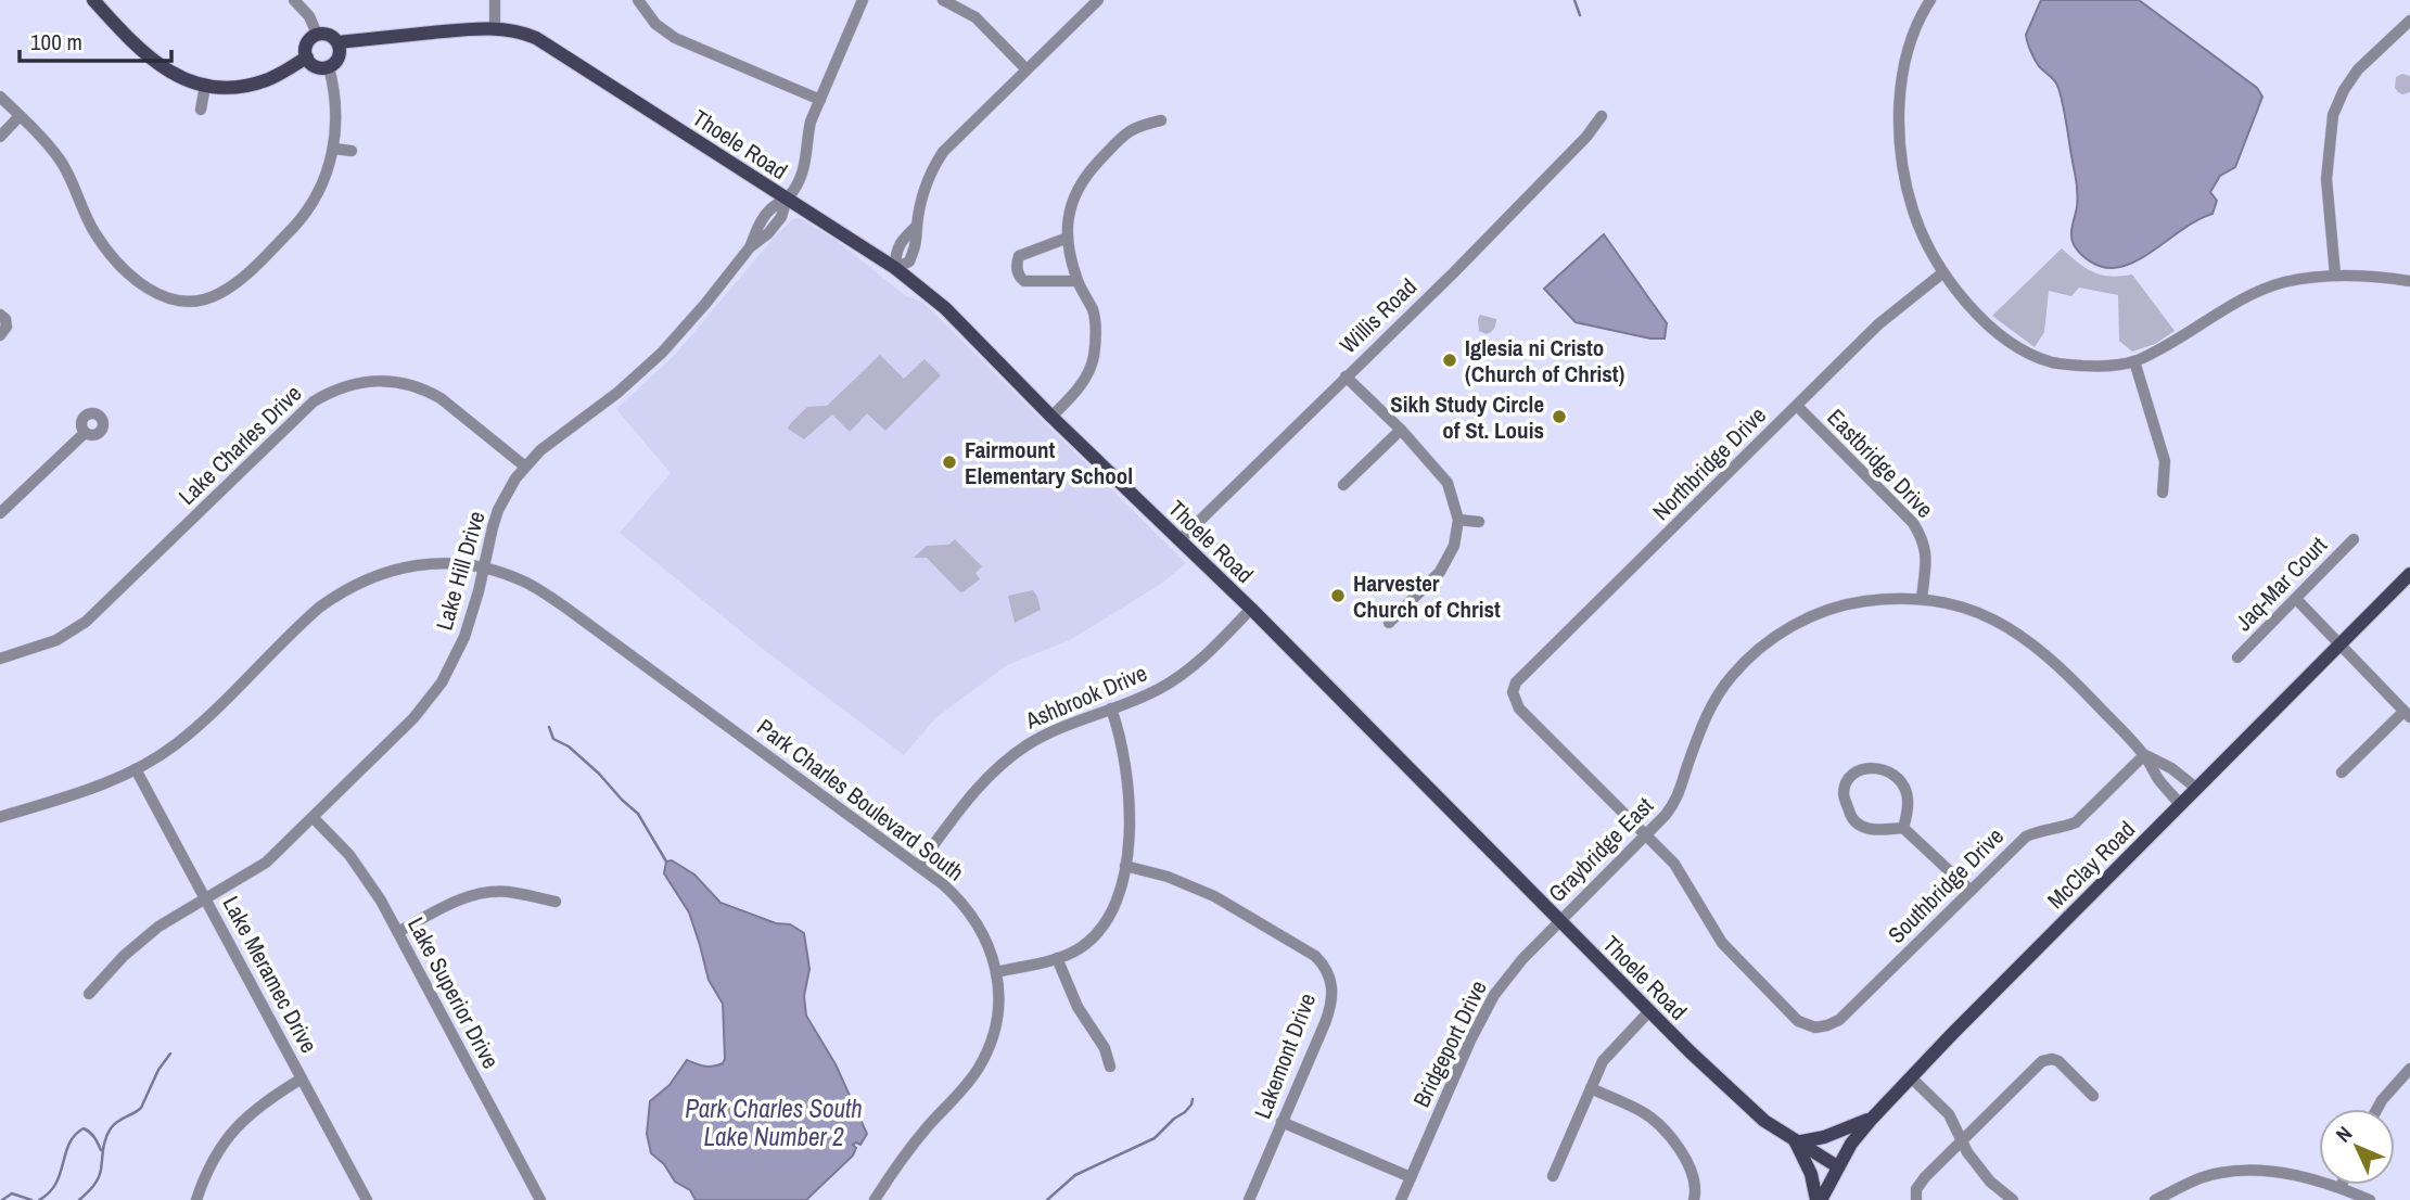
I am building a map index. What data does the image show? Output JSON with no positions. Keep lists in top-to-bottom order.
{
  "streets": {
    "main road": ["Thoele Road", "McClay Road"],
    "street": [
      "Willis Road",
      "Lake Charles Drive",
      "Northbridge Drive",
      "Eastbridge Drive",
      "Lake Hill Drive",
      "Jaq-Mar Court",
      "Ashbrook Drive",
      "Park Charles Boulevard South",
      "Graybridge East",
      "Southbridge Drive",
      "Lake Meramec Drive",
      "Lake Superior Drive",
      "Bridgeport Drive",
      "Lakemont Drive"
    ]
  },
  "crossings": [
    ["Thoele Road", "Willis Road"],
    ["Thoele Road", "Lake Hill Drive"],
    ["Thoele Road", "Ashbrook Drive"],
    ["Thoele Road", "Graybridge East"],
    ["Thoele Road", "McClay Road"],
    ["Thoele Road", "Bridgeport Drive"],
    ["Lake Charles Drive", "Lake Hill Drive"],
    ["Northbridge Drive", "Eastbridge Drive"],
    ["Northbridge Drive", "Graybridge East"],
    ["Northbridge Drive", "Southbridge Drive"],
    ["Eastbridge Drive", "Graybridge East"],
    ["Lake Hill Drive", "Park Charles Boulevard South"],
    ["Lake Hill Drive", "Lake Meramec Drive"],
    ["Lake Hill Drive", "Lake Superior Drive"],
    ["Ashbrook Drive", "Park Charles Boulevard South"],
    ["Park Charles Boulevard South", "Lake Meramec Drive"],
    ["Graybridge East", "McClay Road"],
    ["Graybridge East", "Southbridge Drive"],
    ["Graybridge East", "Bridgeport Drive"]
  ],
  "water": ["Park Charles South Lake Number 2"],
  "places": [
    "Iglesia ni Cristo (Church of Christ)",
    "Sikh Study Circle of St. Louis",
    "Fairmount Elementary School",
    "Harvester Church of Christ"
  ],
  "scale_bar": "100 m",
  "north": "top left"
}
